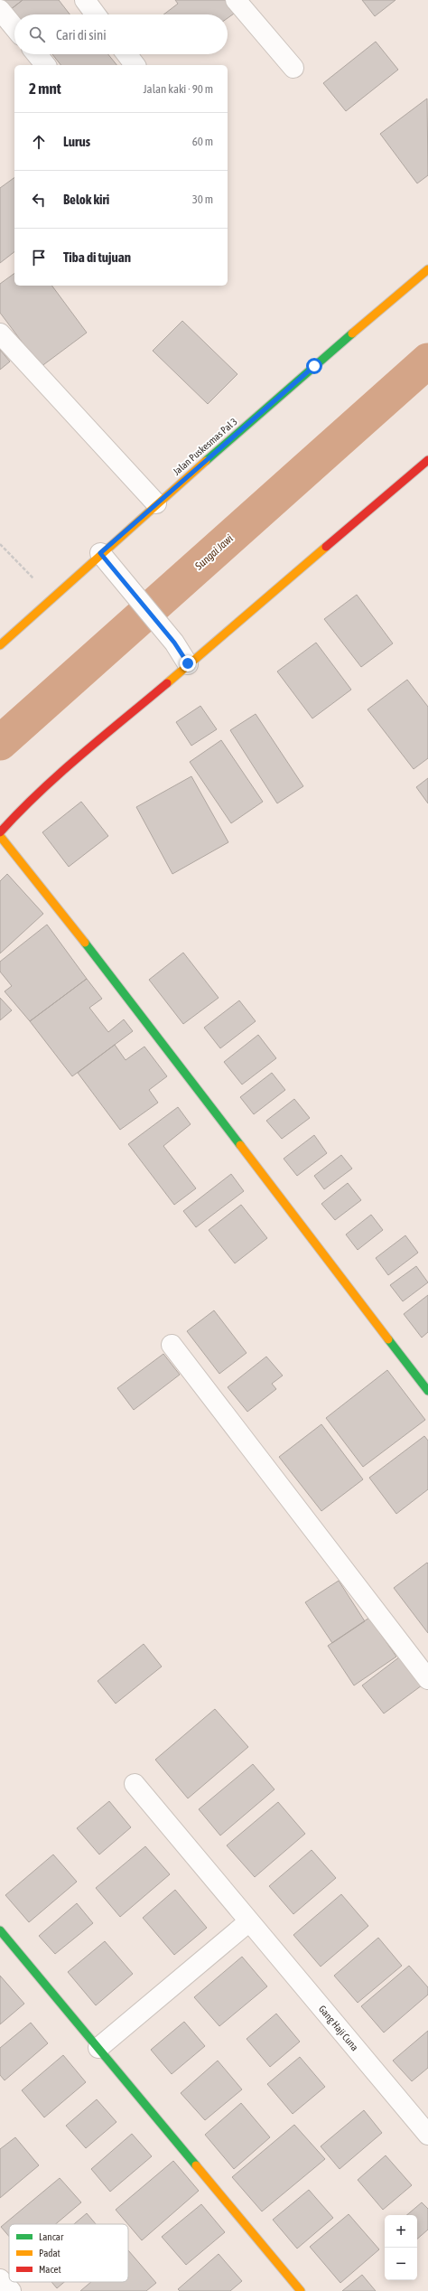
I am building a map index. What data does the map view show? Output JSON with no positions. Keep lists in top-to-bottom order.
{
  "streets": {
    "street": ["Jalan Puskesmas Pal 3", "Gang Haji Cuna"]
  },
  "water": ["Sungai Jawi"],
  "legend": ["Lancar", "Padat", "Macet"],
  "page": {
    "search": "Cari di sini",
    "heading": ["2 mnt", "Jalan kaki · 90 m"],
    "list": [
      ["Lurus", "60 m"],
      ["Belok kiri", "30 m"],
      "Tiba di tujuan"
    ],
    "map_buttons": ["+", "−"]
  }
}
